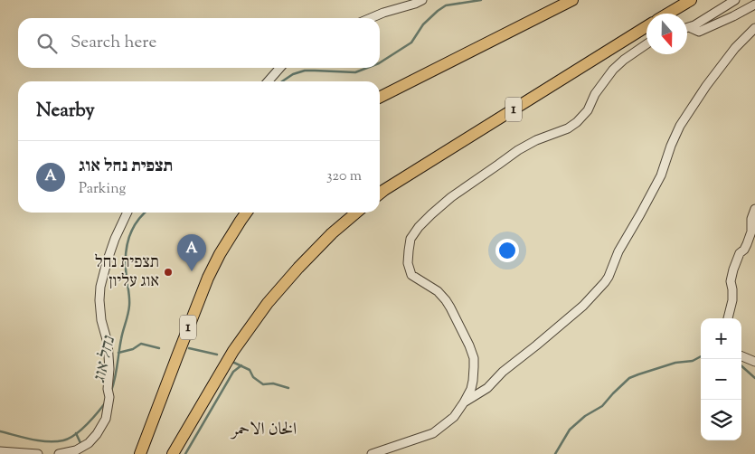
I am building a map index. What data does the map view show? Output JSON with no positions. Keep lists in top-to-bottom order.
{
  "streets": {
    "highway": ["1"]
  },
  "districts": ["الخان الاحمر"],
  "water": ["נחל אוג"],
  "places": ["תצפית נחל אוג עליון"],
  "north": "bottom",
  "page": {
    "search": "Search here",
    "heading": "Nearby",
    "list": [
      {
        "mark": "A",
        "name": "תצפית נחל אוג",
        "note": "Parking",
        "value": "320 m"
      }
    ],
    "pins": "A",
    "map_buttons": ["+", "−"]
  }
}
